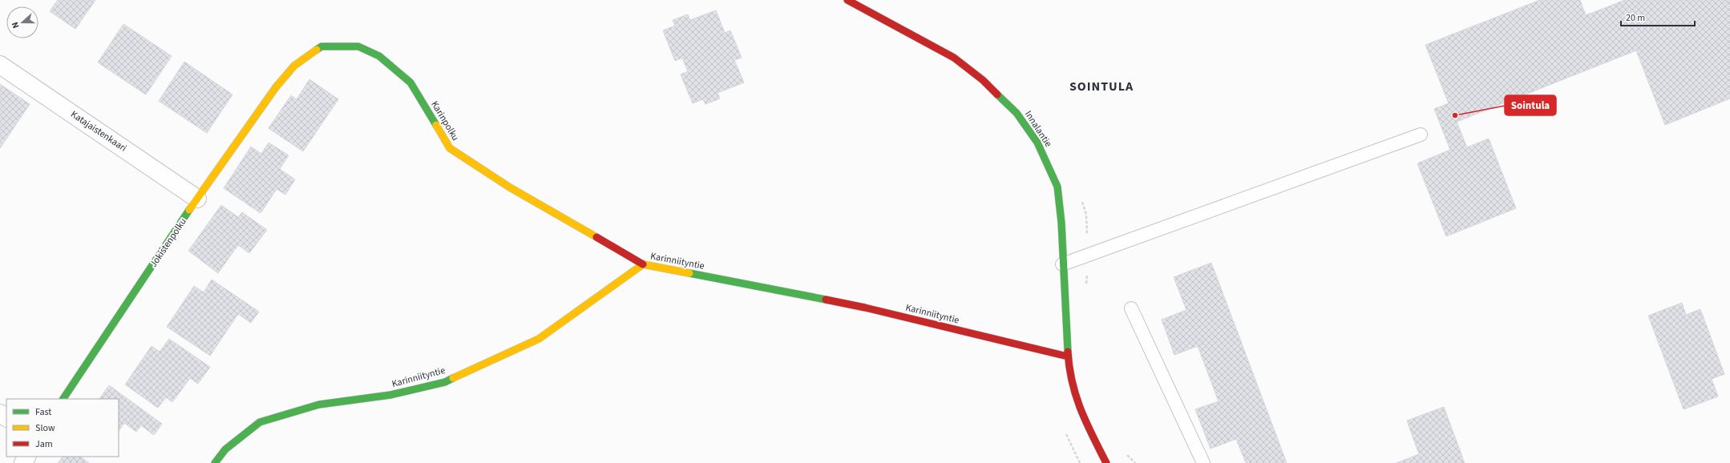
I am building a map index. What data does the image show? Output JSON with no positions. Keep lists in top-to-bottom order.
{
  "streets": {
    "street": [
      "Karinpolku",
      "Innalantie",
      "Katajaistenkaari",
      "Jokistenpolku",
      "Karinniityntie"
    ]
  },
  "crossings": [
    ["Karinpolku", "Jokistenpolku"],
    ["Karinpolku", "Karinniityntie"],
    ["Innalantie", "Karinniityntie"],
    ["Katajaistenkaari", "Jokistenpolku"]
  ],
  "districts": ["SOINTULA"],
  "places": ["Sointula"],
  "legend": ["Fast", "Slow", "Jam"],
  "scale_bar": "20 m",
  "north": "left"
}
